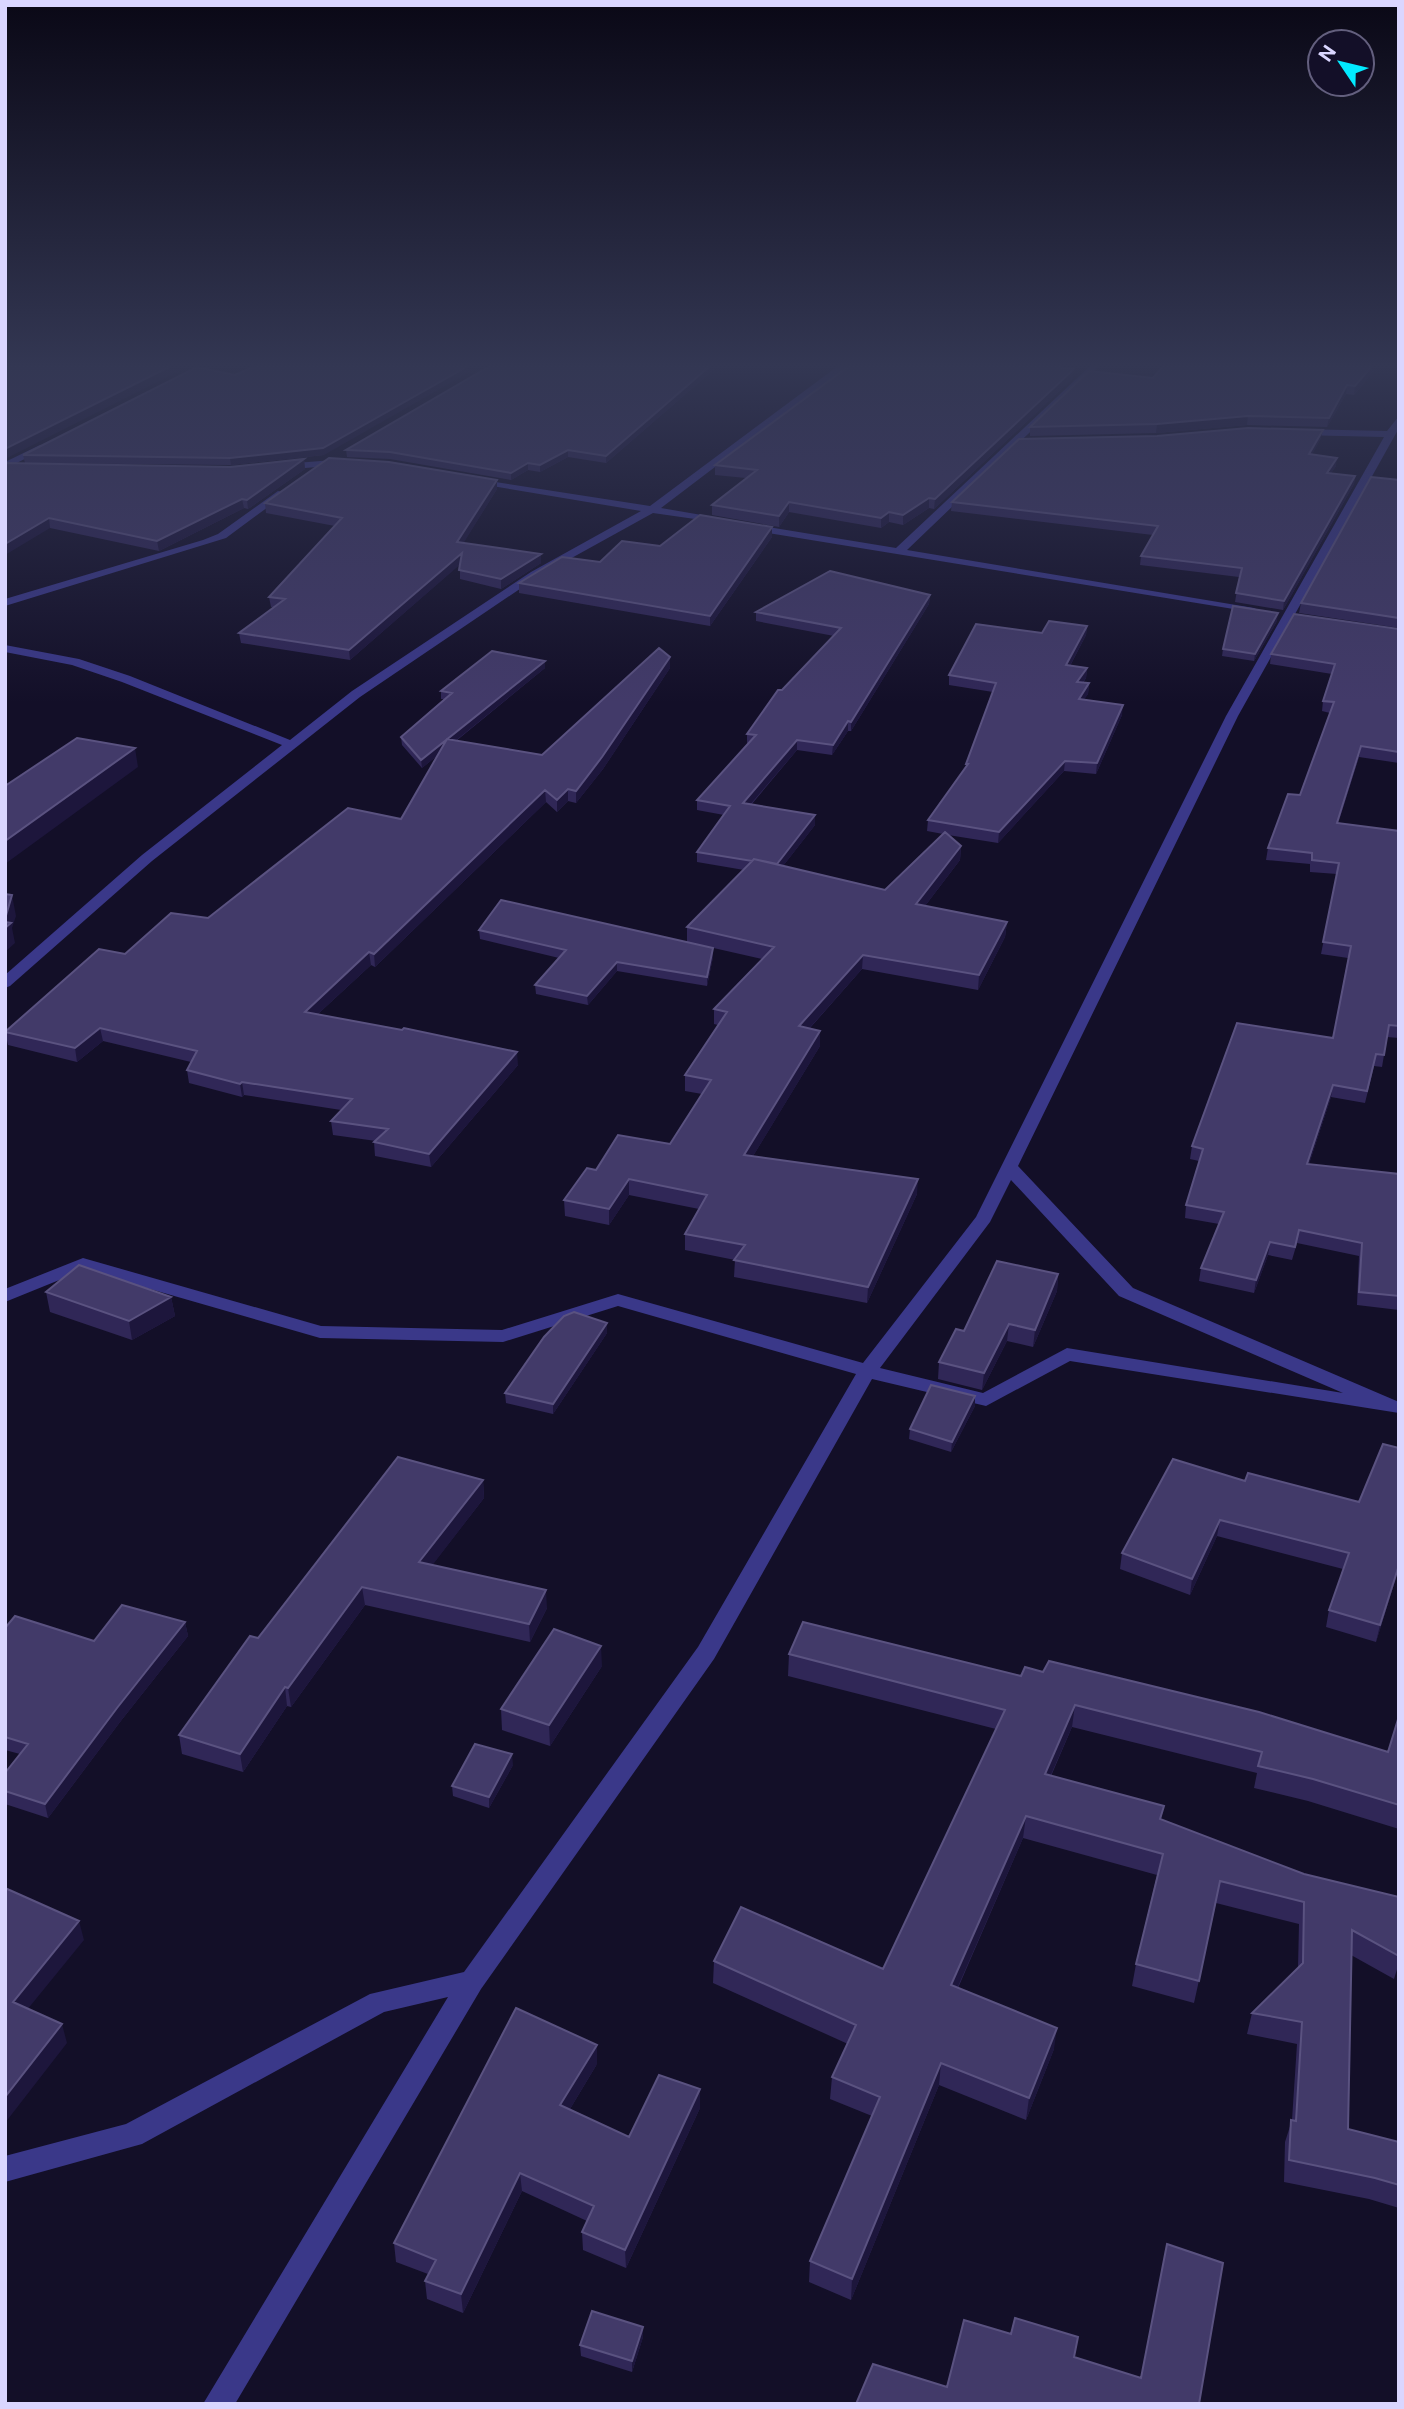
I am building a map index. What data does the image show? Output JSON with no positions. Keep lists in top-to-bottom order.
{
  "north": "top left"
}
